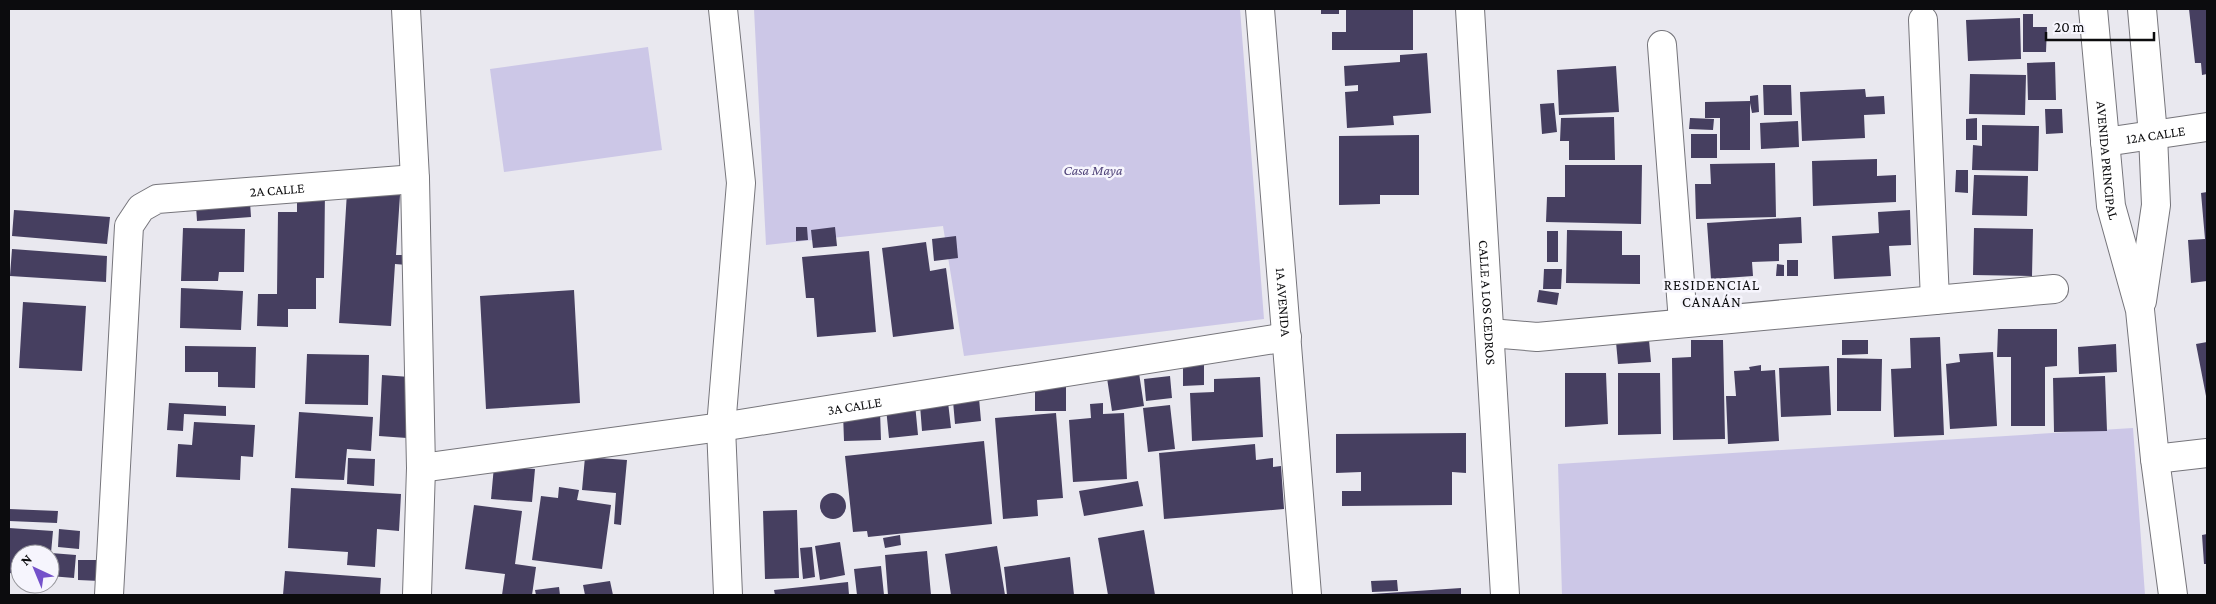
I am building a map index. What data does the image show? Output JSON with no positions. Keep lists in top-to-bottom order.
{
  "streets": {
    "street": [
      "12A CALLE",
      "AVENIDA PRINCIPAL",
      "2A CALLE",
      "1A AVENIDA",
      "CALLE A LOS CEDROS",
      "3A CALLE"
    ]
  },
  "crossings": [
    ["12A CALLE", "AVENIDA PRINCIPAL"],
    ["1A AVENIDA", "3A CALLE"]
  ],
  "districts": ["RESIDENCIAL CANAÁN"],
  "parks": ["Casa Maya"],
  "scale_bar": "20 m",
  "north": "top left"
}
